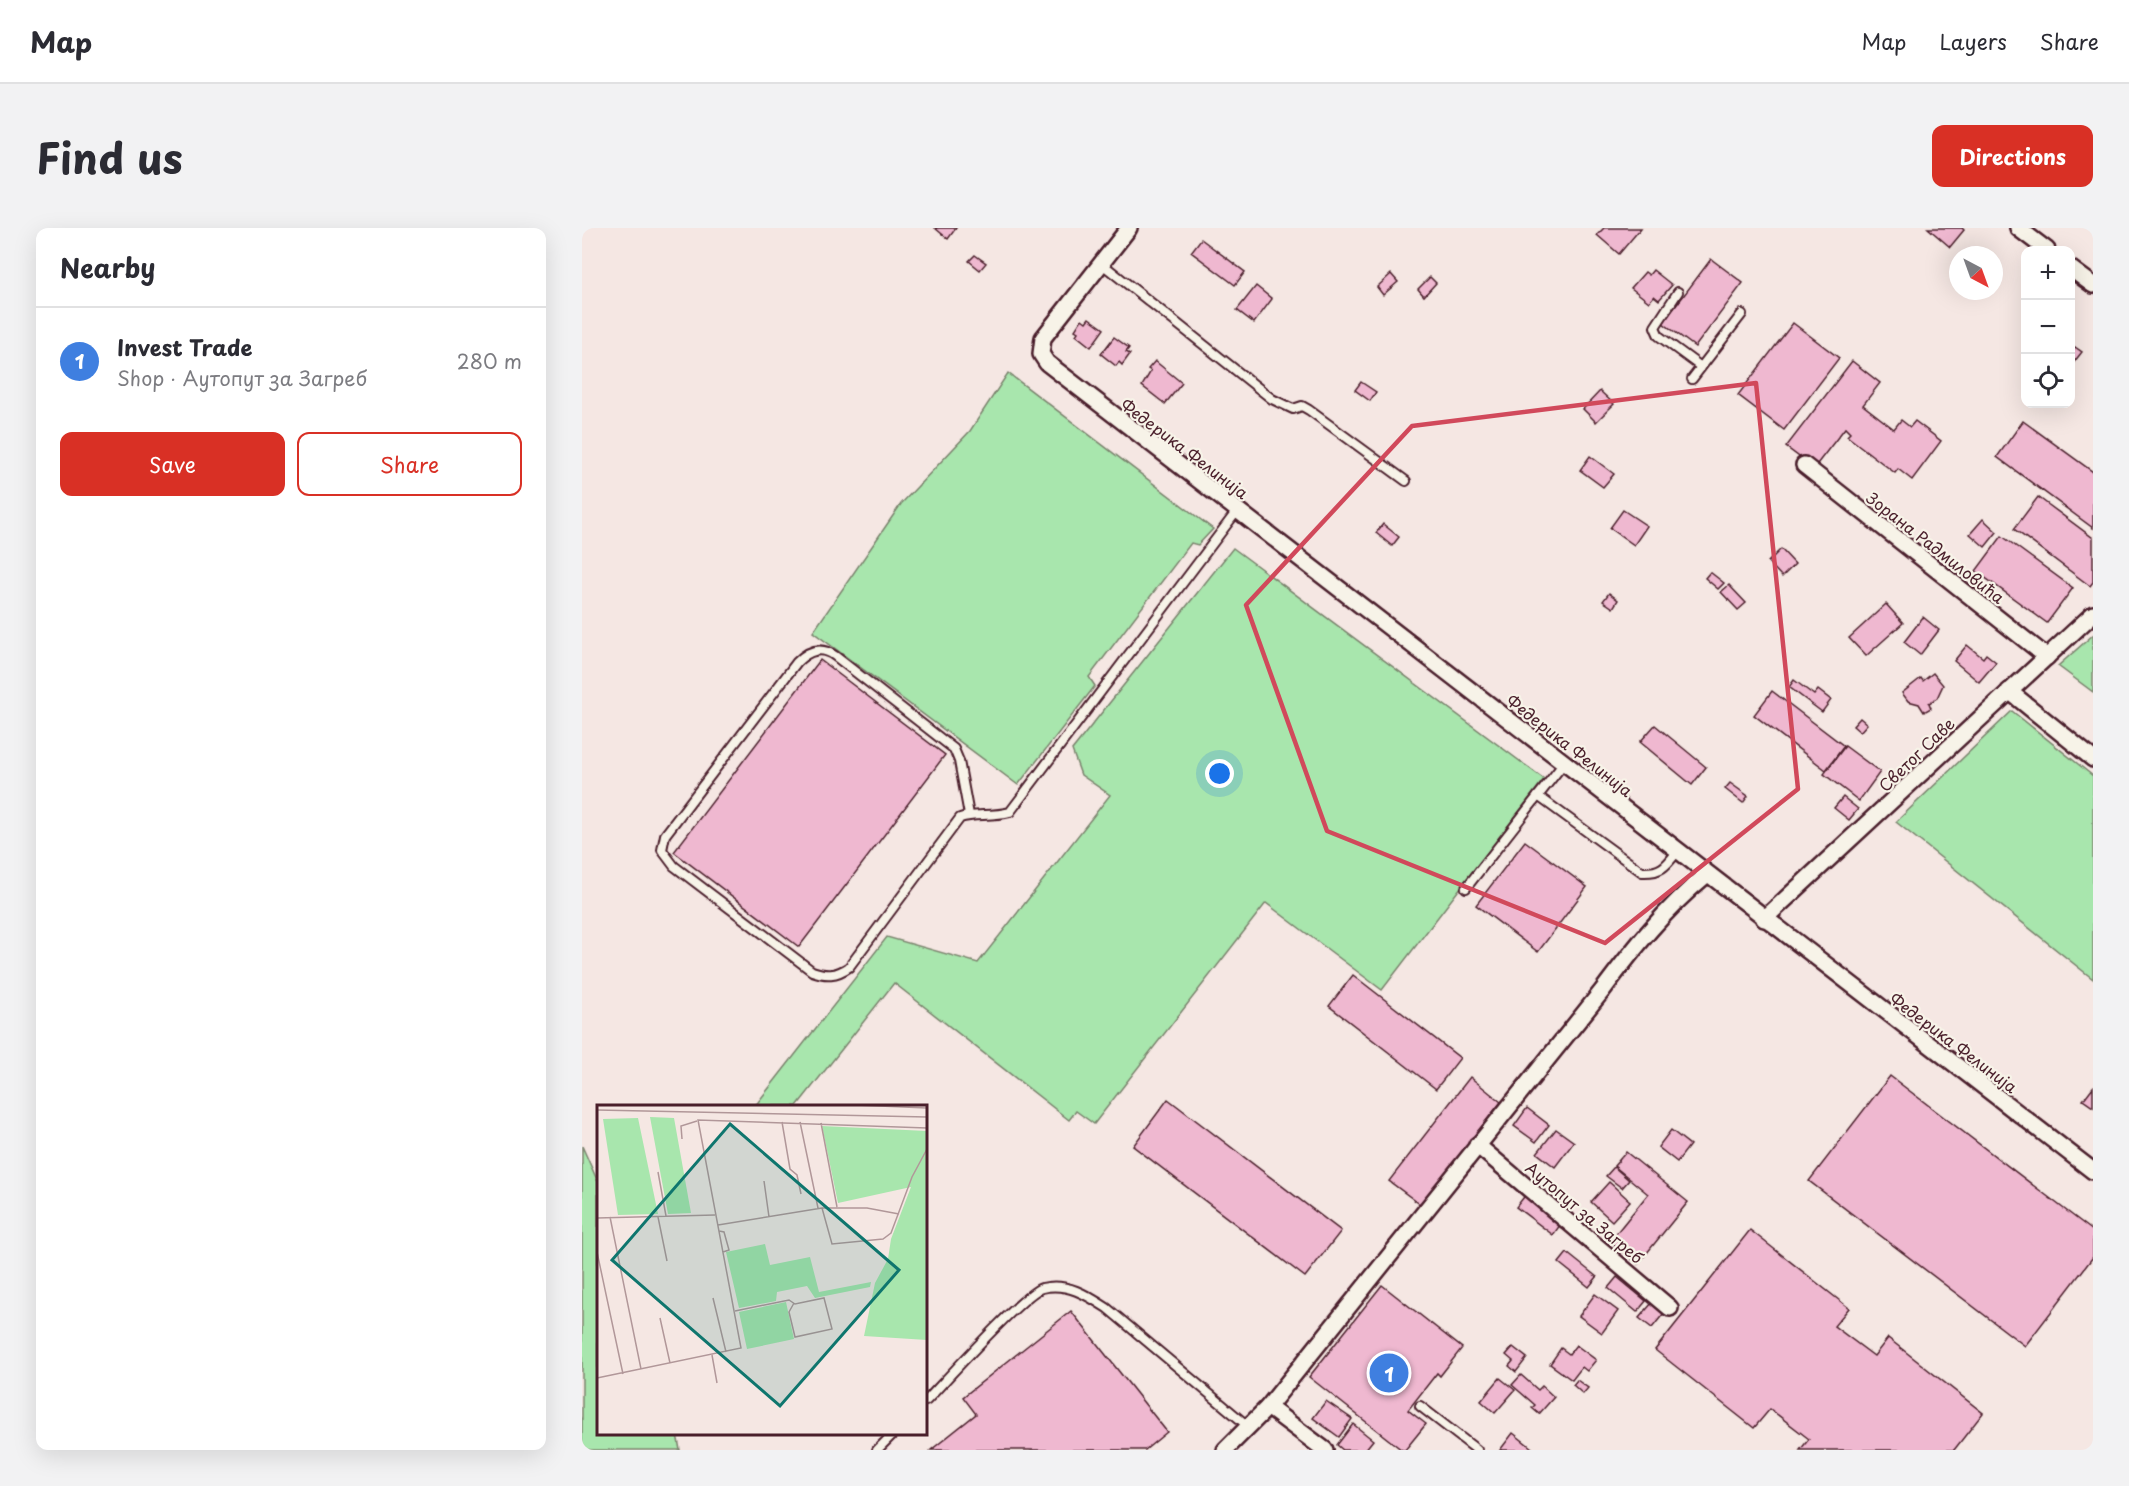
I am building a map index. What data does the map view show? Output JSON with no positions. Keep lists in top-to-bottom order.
{
  "streets": {
    "street": [
      "Федерика Фелинија",
      "Зорана Радмиловића",
      "Светог Саве",
      "Аутопут за Загреб"
    ]
  },
  "crossings": [
    ["Федерика Фелинија", "Светог Саве"],
    ["Зорана Радмиловића", "Светог Саве"]
  ],
  "north": "bottom right",
  "page": {
    "header": "Map",
    "nav": ["Map", "Layers", "Share"],
    "title": "Find us",
    "buttons": [
      "Directions",
      ["Save", "Share"]
    ],
    "heading": "Nearby",
    "map_buttons": ["+", "−"],
    "list": [
      {
        "mark": "1",
        "name": "Invest Trade",
        "note": "Shop · Аутопут за Загреб",
        "value": "280 m"
      }
    ],
    "pins": "1"
  }
}
